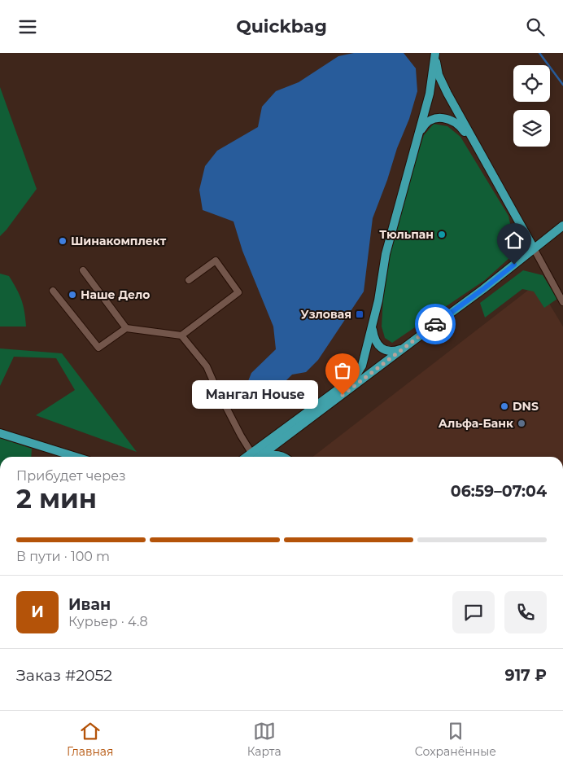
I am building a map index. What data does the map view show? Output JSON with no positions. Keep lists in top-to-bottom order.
{
  "places": {
    "other": [
      "Тюльпан",
      "Шинакомплект",
      "Наше Дело",
      "Мангал House",
      "DNS",
      "Альфа-Банк"
    ],
    "transit": ["Узловая"]
  },
  "page": {
    "header": "Quickbag",
    "bubble": "Мангал House",
    "heading": ["2 мин", "Прибудет через", "06:59–07:04"],
    "panel": [
      "Иван",
      "Курьер · 4.8",
      "Заказ #2052",
      "917 ₽"
    ],
    "bar": "В пути · 100 m",
    "round": "И",
    "tabs": ["Главная", "Карта", "Сохранённые"]
  }
}
